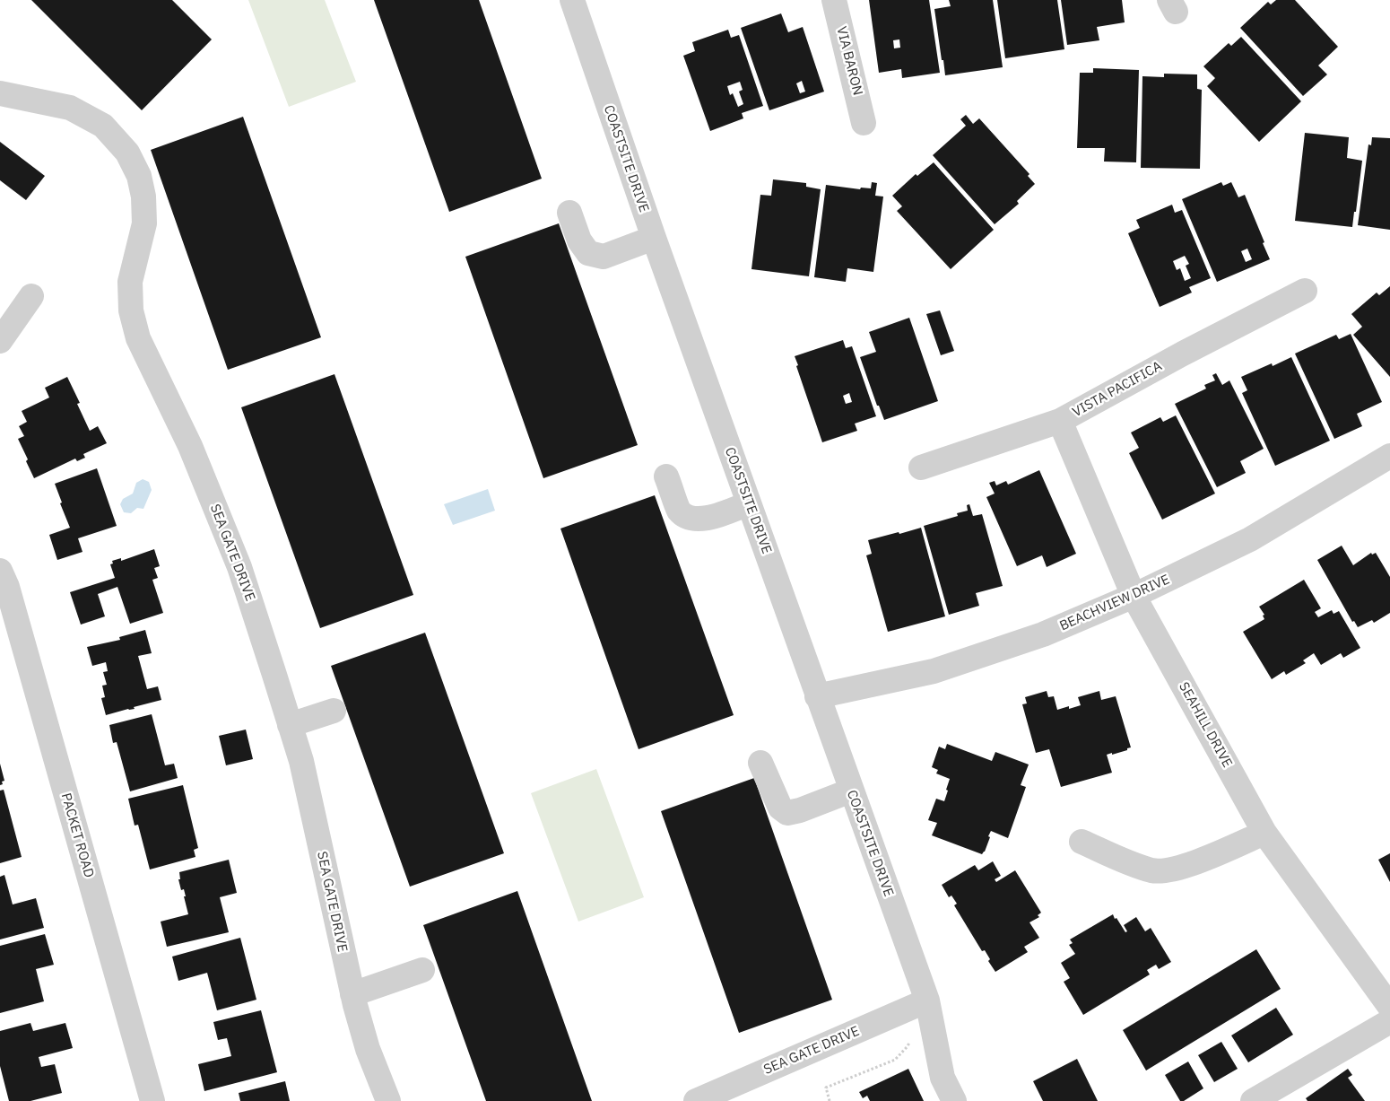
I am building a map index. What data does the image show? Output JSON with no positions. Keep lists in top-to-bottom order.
{
  "streets": {
    "street": [
      "VIA BARON",
      "COASTSITE DRIVE",
      "VISTA PACIFICA",
      "SEA GATE DRIVE",
      "BEACHVIEW DRIVE",
      "SEAHILL DRIVE",
      "PACKET ROAD"
    ]
  },
  "crossings": [
    ["COASTSITE DRIVE", "SEA GATE DRIVE"],
    ["COASTSITE DRIVE", "BEACHVIEW DRIVE"],
    ["VISTA PACIFICA", "SEAHILL DRIVE"],
    ["BEACHVIEW DRIVE", "SEAHILL DRIVE"]
  ]
}
